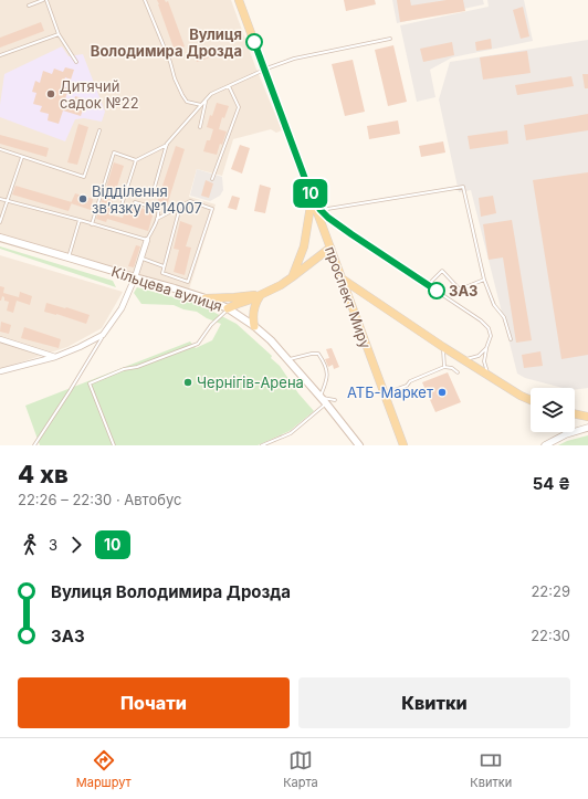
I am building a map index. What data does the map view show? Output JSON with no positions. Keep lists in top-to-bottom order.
{
  "streets": {
    "main road": ["Кільцева вулиця", "проспект Миру"]
  },
  "places": [
    "Вулиця Володимира Дрозда",
    "Дитячий садок №22",
    "Відділення зв’язку №14007",
    "ЗАЗ",
    "Чернігів-Арена",
    "АТБ-Маркет"
  ],
  "lines": ["bus line 10"],
  "page": {
    "on_map": "10",
    "heading": ["4 хв", "22:26 – 22:30 · Автобус", "54 ₴"],
    "legs": ["3", "10"],
    "list": [
      {
        "name": "Вулиця Володимира Дрозда",
        "value": "22:29"
      },
      {
        "name": "ЗАЗ",
        "value": "22:30"
      }
    ],
    "buttons": ["Почати", "Квитки"],
    "tabs": ["Маршрут", "Карта", "Квитки"]
  }
}
